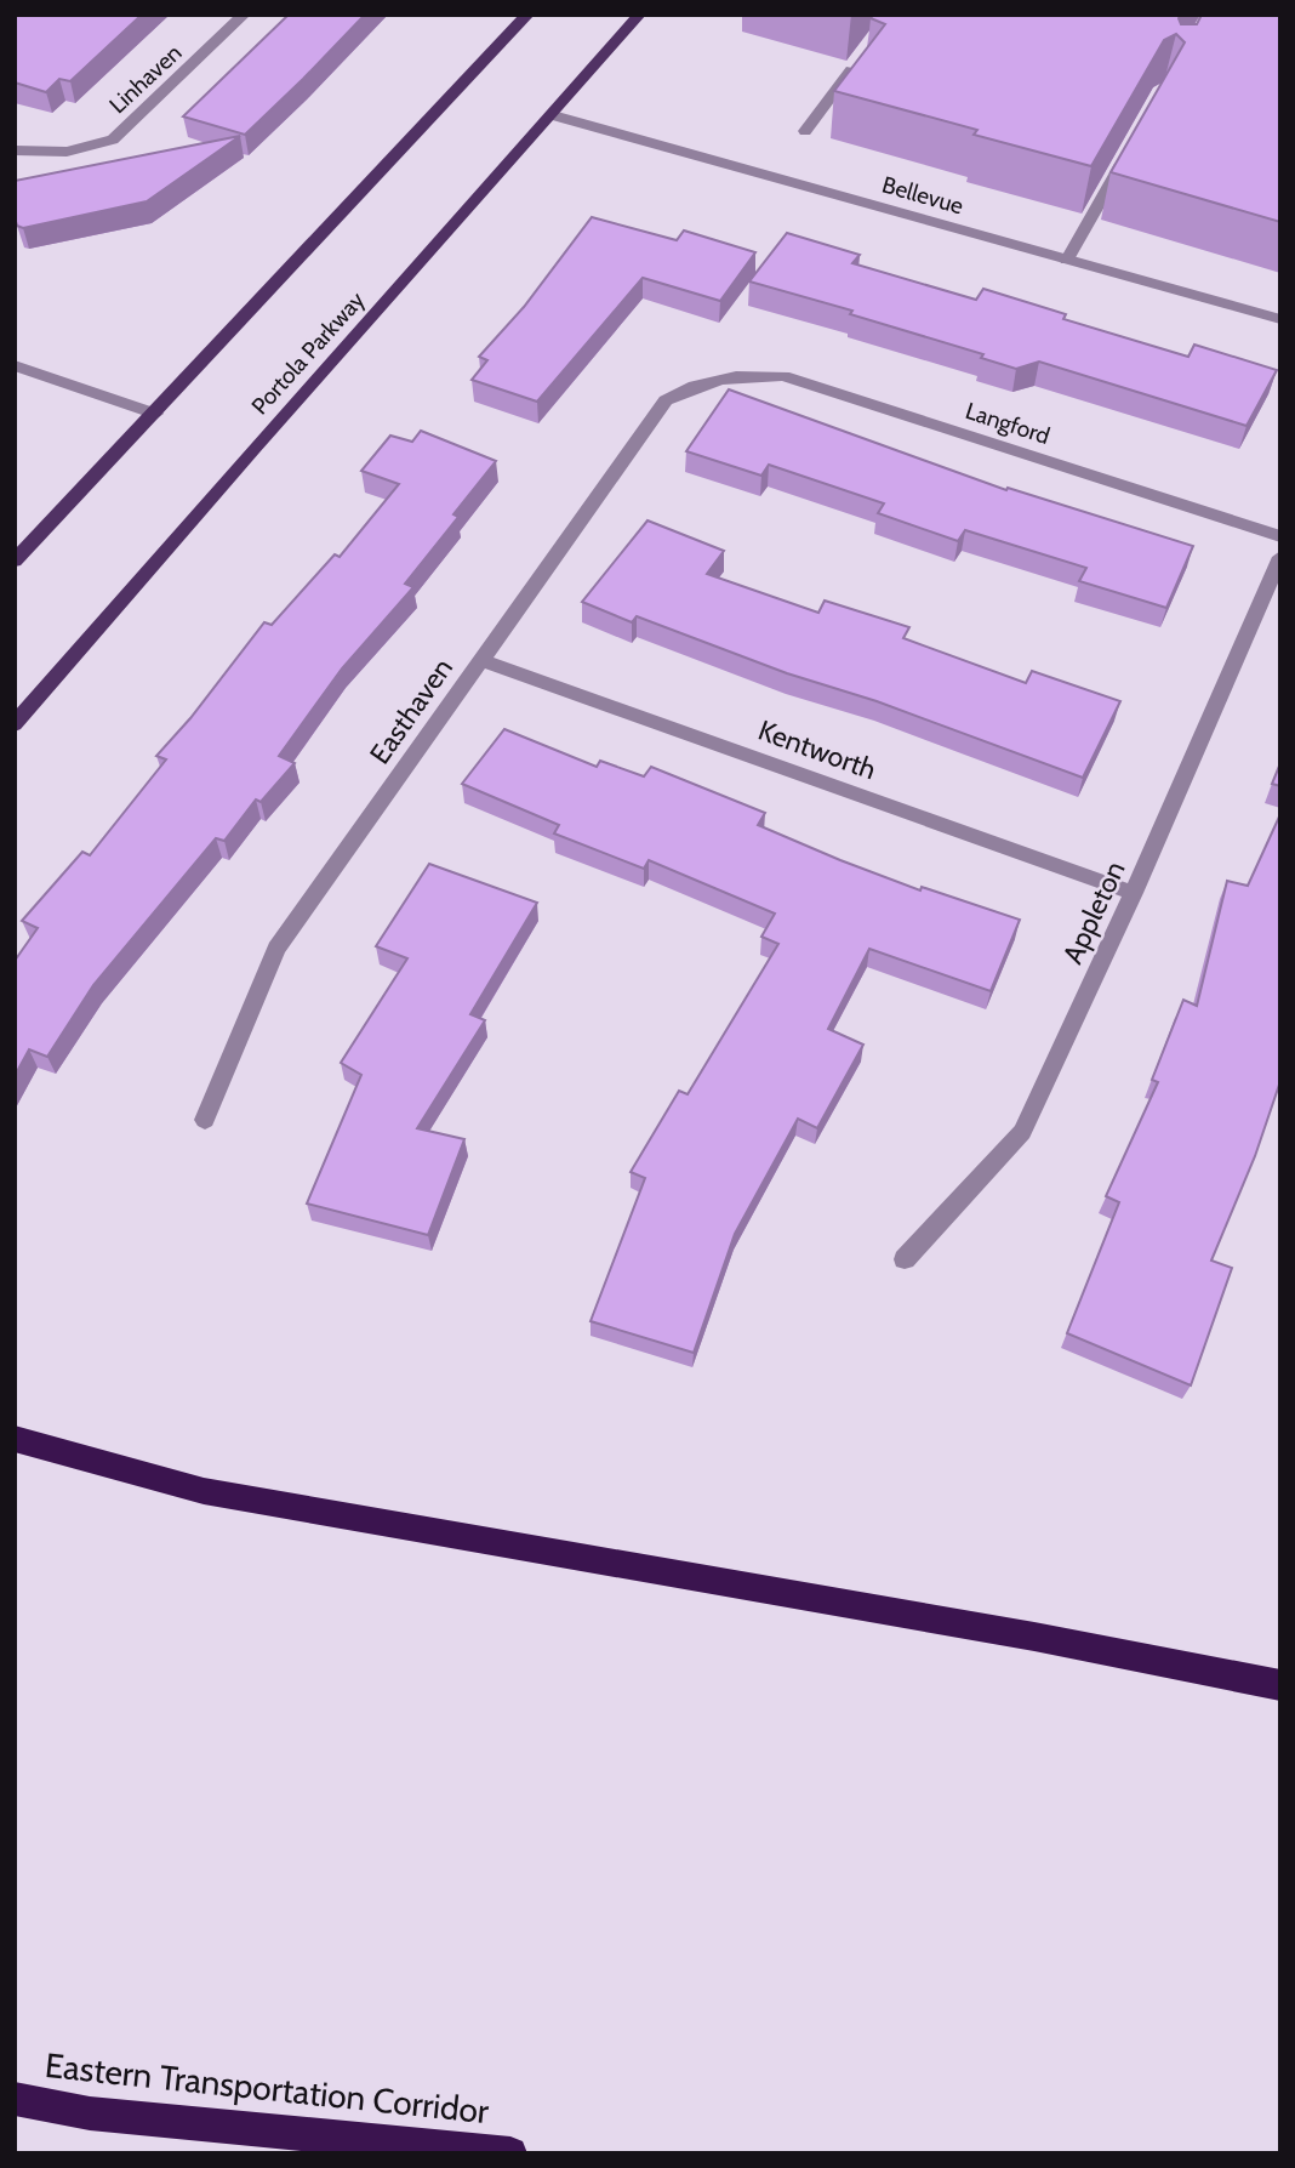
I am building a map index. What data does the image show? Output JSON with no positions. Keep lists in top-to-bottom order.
{
  "streets": {
    "highway": ["Eastern Transportation Corridor"],
    "main road": ["Portola Parkway"],
    "street": [
      "Linhaven",
      "Bellevue",
      "Langford",
      "Easthaven",
      "Kentworth",
      "Appleton"
    ]
  },
  "crossings": [
    ["Bellevue", "Portola Parkway"],
    ["Langford", "Easthaven"],
    ["Easthaven", "Kentworth"],
    ["Kentworth", "Appleton"]
  ]
}
